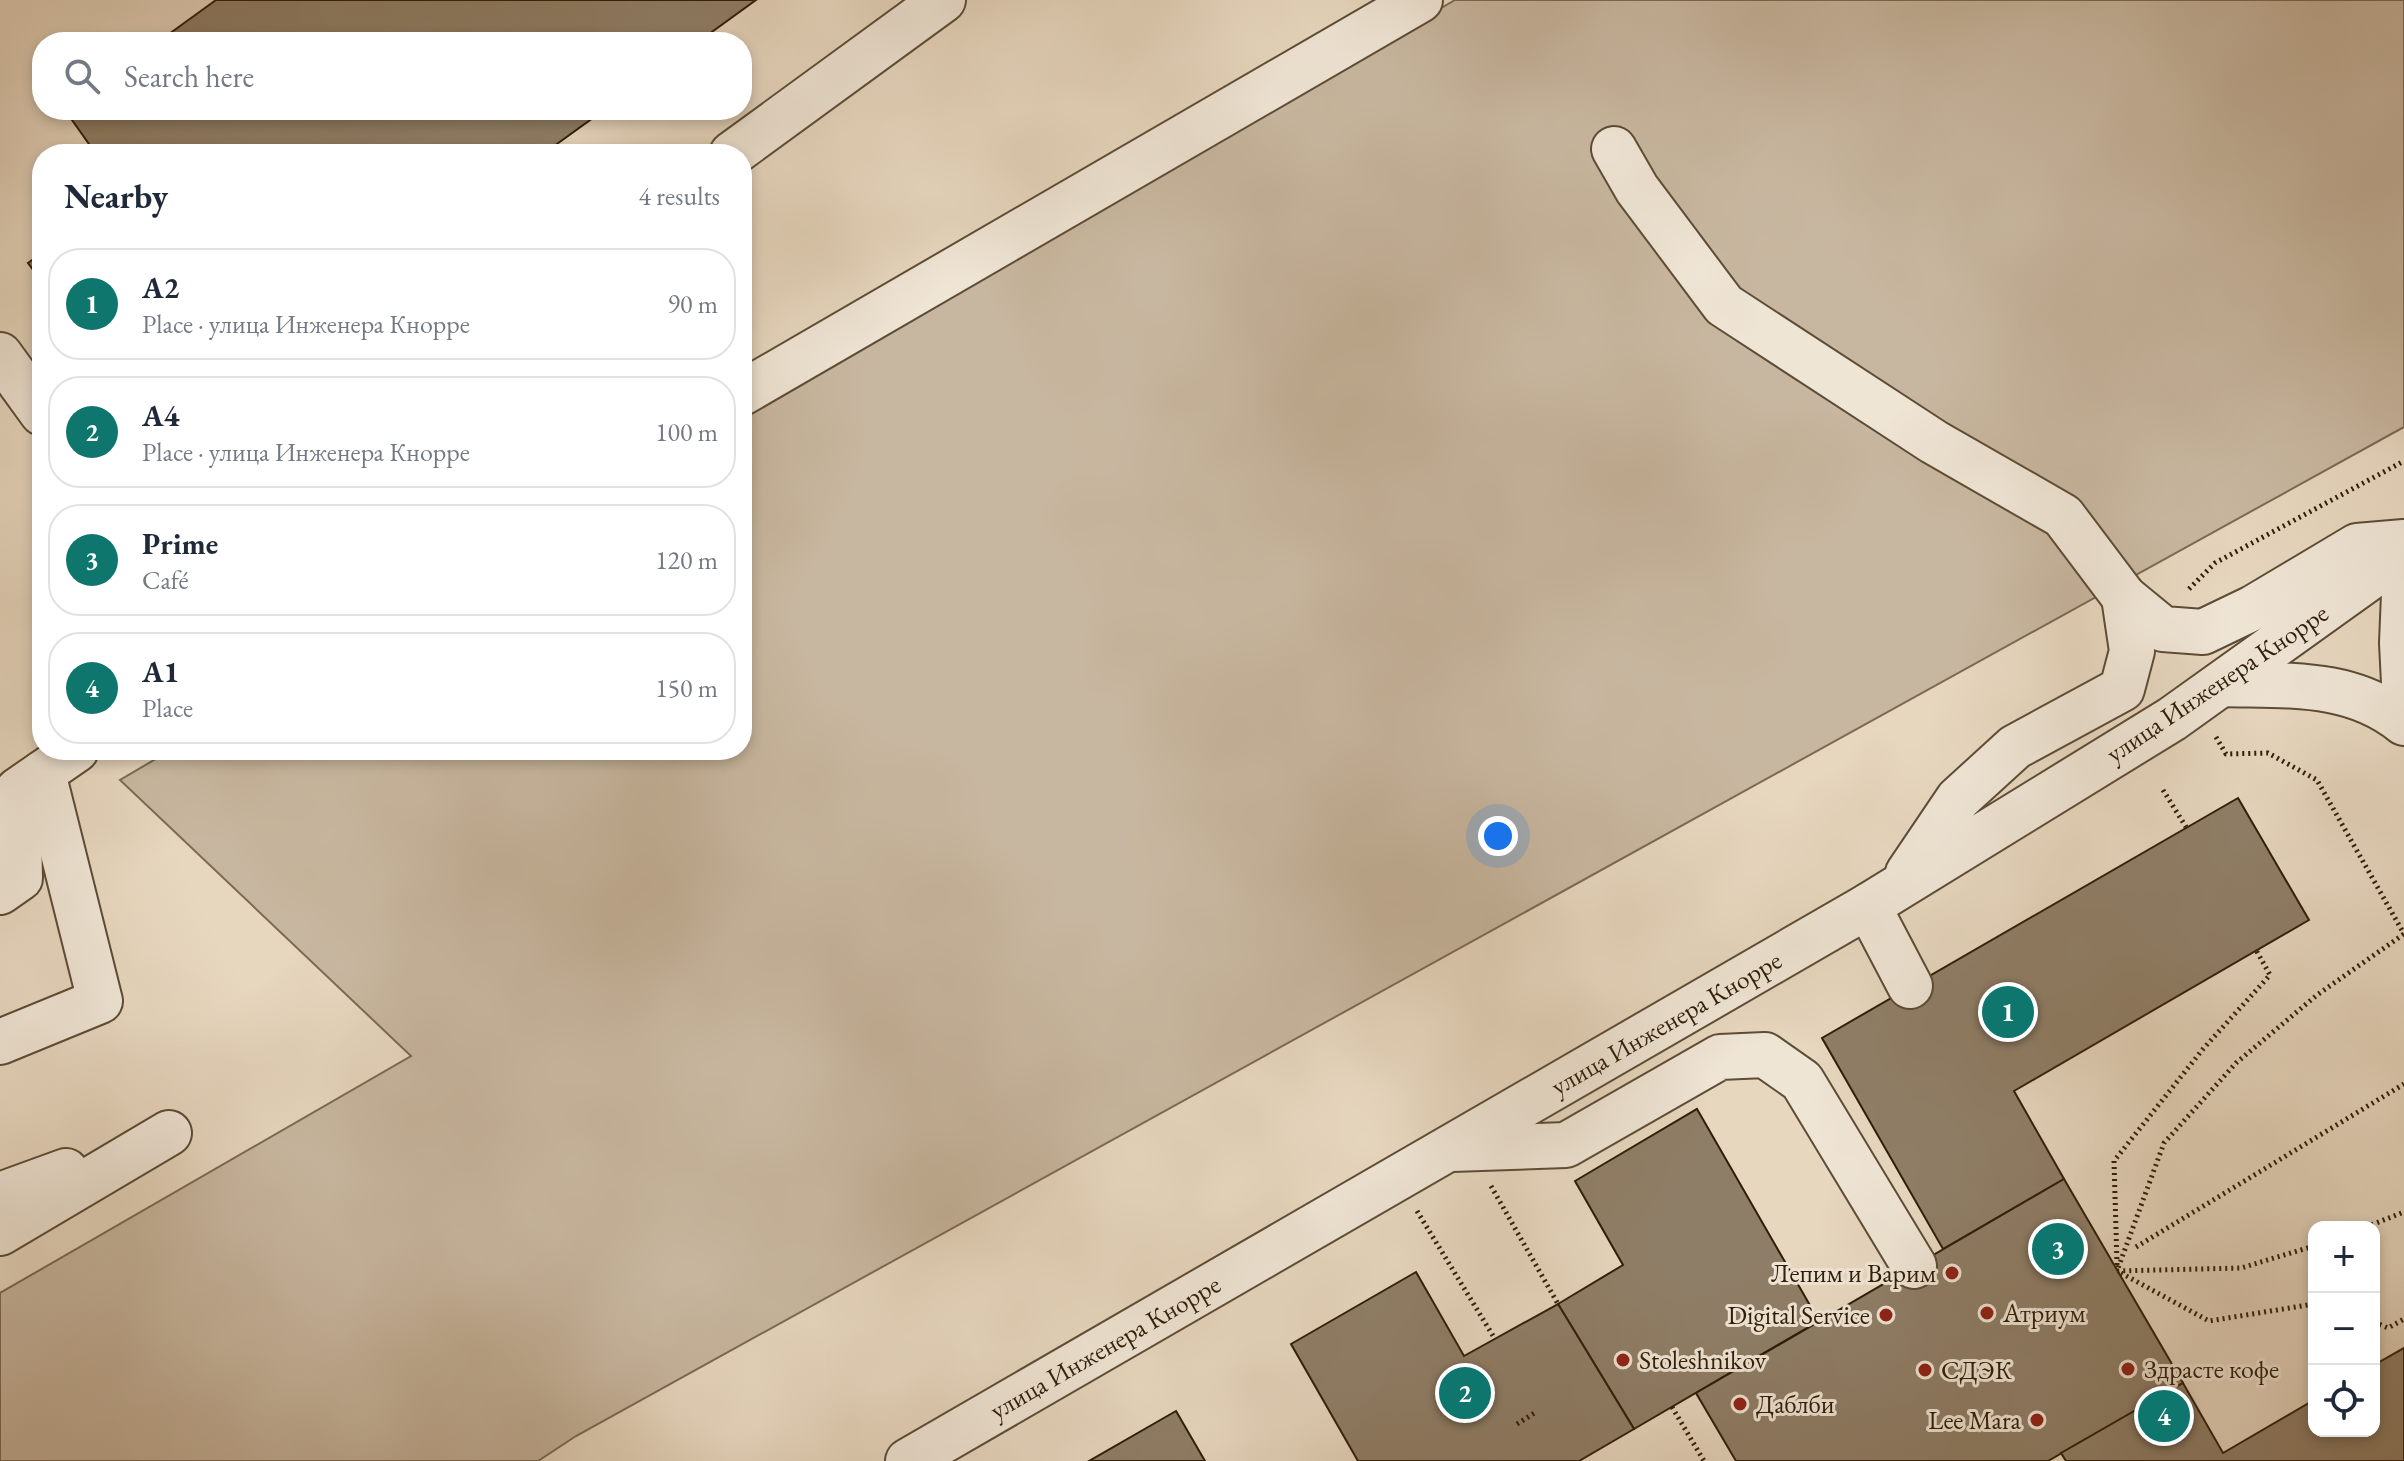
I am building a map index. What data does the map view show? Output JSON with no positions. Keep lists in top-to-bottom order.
{
  "streets": {
    "street": ["улица Инженера Кнорре"]
  },
  "places": [
    "Лепим и Варим",
    "Атриум",
    "Digital Service",
    "Stoleshnikov",
    "Здрасте кофе",
    "СДЭК",
    "Даблби",
    "Lee Mara"
  ],
  "page": {
    "search": "Search here",
    "heading": ["Nearby", "4 results"],
    "list": [
      {
        "mark": "1",
        "name": "А2",
        "note": "Place · улица Инженера Кнорре",
        "value": "90 m"
      },
      {
        "mark": "2",
        "name": "А4",
        "note": "Place · улица Инженера Кнорре",
        "value": "100 m"
      },
      {
        "mark": "3",
        "name": "Prime",
        "note": "Café",
        "value": "120 m"
      },
      {
        "mark": "4",
        "name": "А1",
        "note": "Place",
        "value": "150 m"
      }
    ],
    "pins": [
      "1",
      "3",
      "2",
      "4"
    ],
    "map_buttons": ["+", "−"]
  }
}
